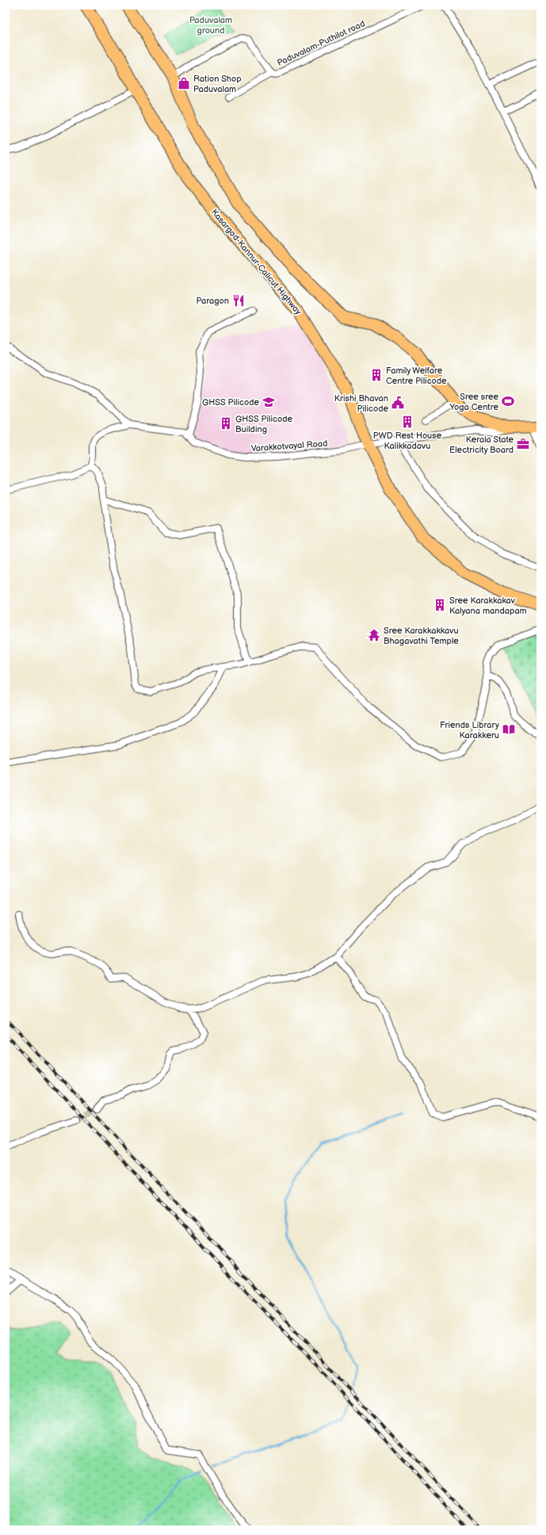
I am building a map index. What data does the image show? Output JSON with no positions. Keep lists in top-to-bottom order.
{
  "streets": {
    "highway": ["Kasargod-Kannur-Calicut Highway"],
    "street": ["Paduvalam-Puthilot road", "Varakkotvayal Road"]
  },
  "crossings": [
    ["Kasargod-Kannur-Calicut Highway", "Varakkotvayal Road"]
  ],
  "parks": ["Paduvalam ground"],
  "places": {
    "shop": ["Ration Shop Paduvalam"],
    "restaurant": ["Paragon"],
    "building": [
      "Family Welfare Centre Pilicode",
      "PWD Rest House Kalikkadavu",
      "GHSS Pilicode Building",
      "Sree Karakkakav Kalyana mandapam"
    ],
    "sports": ["Sree sree Yoga Centre"],
    "school or university": ["GHSS Pilicode"],
    "public building": ["Krishi Bhavan Pilicode"],
    "office": ["Kerala State Electricity Board"],
    "temple": ["Sree Karakkakkavu Bhagavathi Temple"],
    "library": ["Friends Library Karakkeru"]
  }
}
